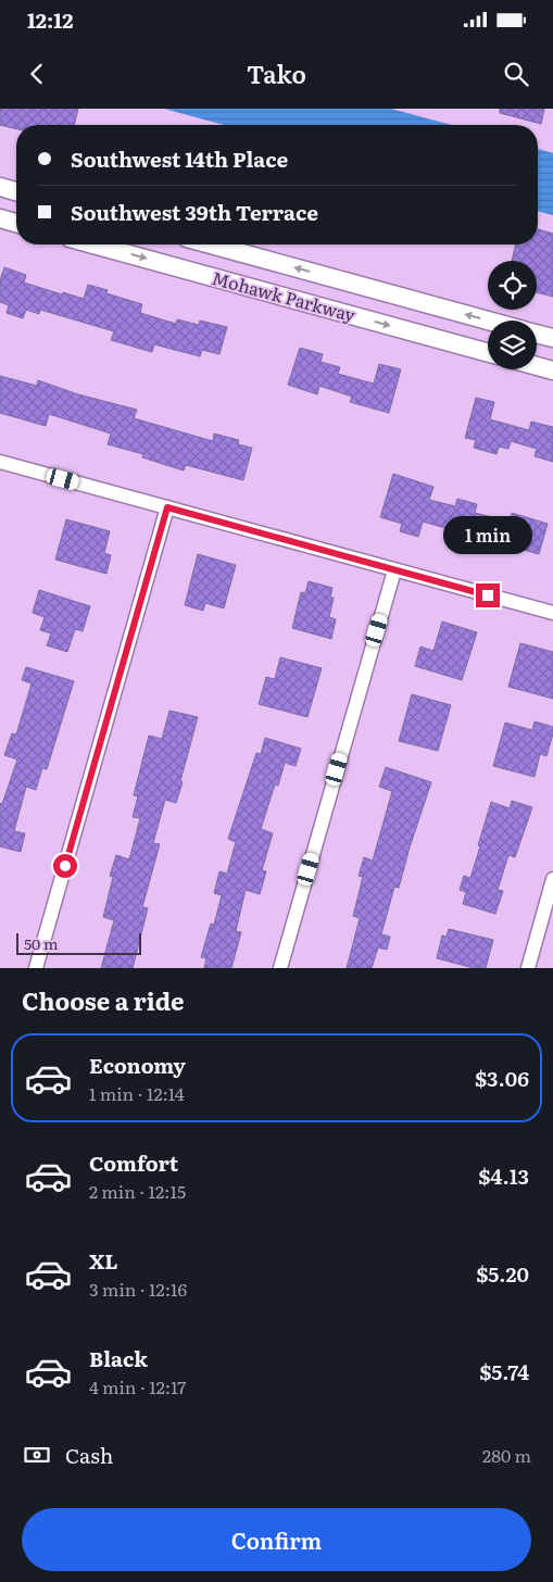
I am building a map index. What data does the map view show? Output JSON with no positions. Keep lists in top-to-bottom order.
{
  "streets": {
    "street": ["Mohawk Parkway"]
  },
  "scale_bar": "50 m",
  "page": {
    "status": "12:12",
    "header": "Tako",
    "banner": ["Southwest 14th Place", "Southwest 39th Terrace"],
    "bubble": "1 min",
    "scale": "50 m",
    "heading": "Choose a ride",
    "list": [
      {
        "name": "Economy",
        "note": "1 min · 12:14",
        "value": "$3.06"
      },
      {
        "name": "Comfort",
        "note": "2 min · 12:15",
        "value": "$4.13"
      },
      {
        "name": "XL",
        "note": "3 min · 12:16",
        "value": "$5.20"
      },
      {
        "name": "Black",
        "note": "4 min · 12:17",
        "value": "$5.74"
      }
    ],
    "pay": ["Cash", "280 m"],
    "buttons": "Confirm"
  }
}
